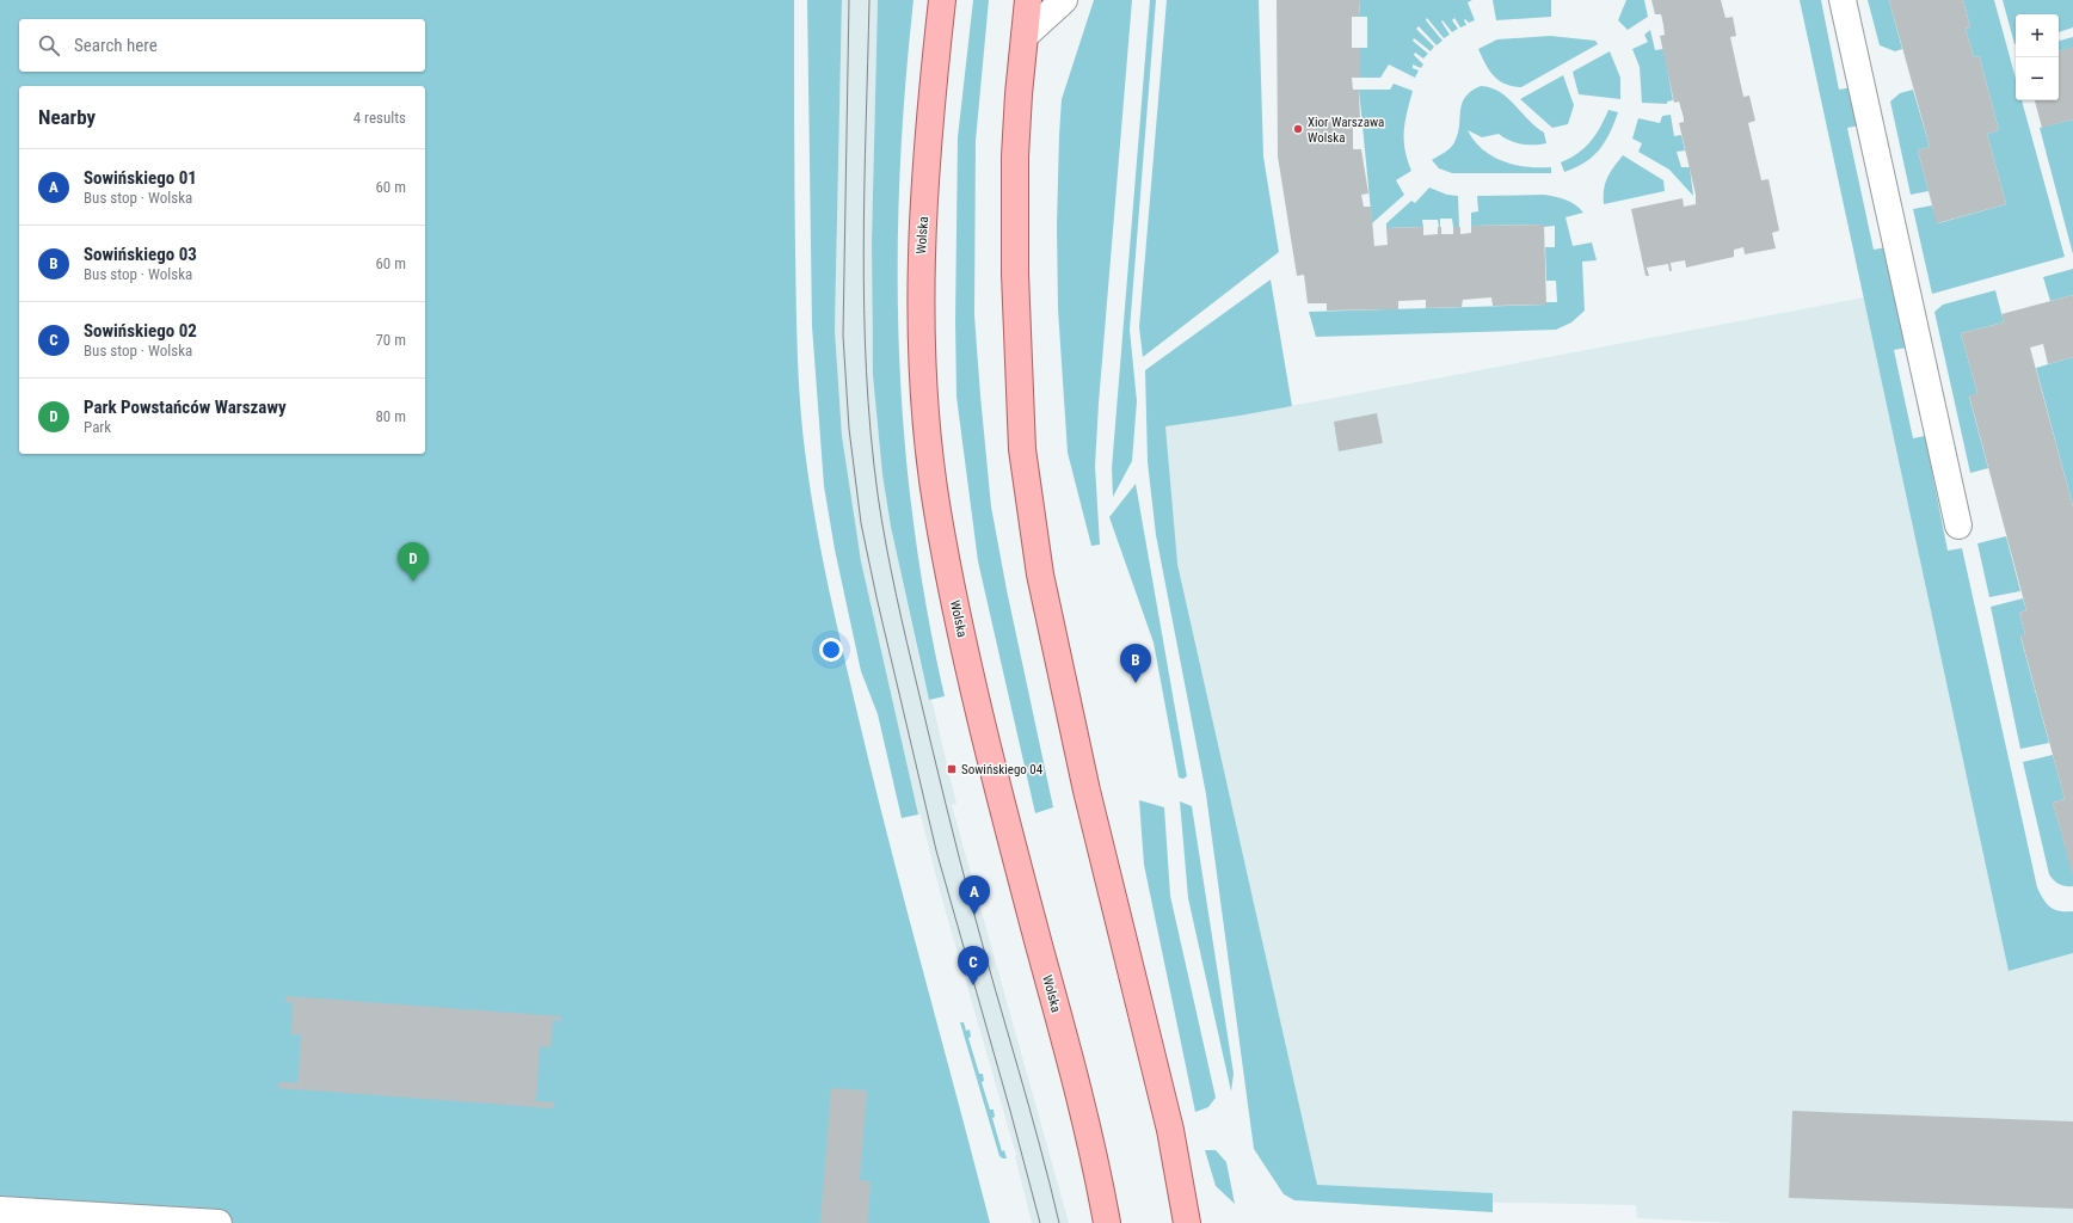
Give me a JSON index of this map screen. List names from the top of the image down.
{
  "streets": {
    "main road": ["Wolska"]
  },
  "places": {
    "other": ["Xior Warszawa Wolska"],
    "transit": ["Sowińskiego 04"]
  },
  "page": {
    "map_buttons": ["+", "−"],
    "search": "Search here",
    "heading": ["Nearby", "4 results"],
    "list": [
      {
        "mark": "A",
        "name": "Sowińskiego 01",
        "note": "Bus stop · Wolska",
        "value": "60 m"
      },
      {
        "mark": "B",
        "name": "Sowińskiego 03",
        "note": "Bus stop · Wolska",
        "value": "60 m"
      },
      {
        "mark": "C",
        "name": "Sowińskiego 02",
        "note": "Bus stop · Wolska",
        "value": "70 m"
      },
      {
        "mark": "D",
        "name": "Park Powstańców Warszawy",
        "note": "Park",
        "value": "80 m"
      }
    ],
    "pins": [
      "D",
      "B",
      "A",
      "C"
    ]
  }
}
